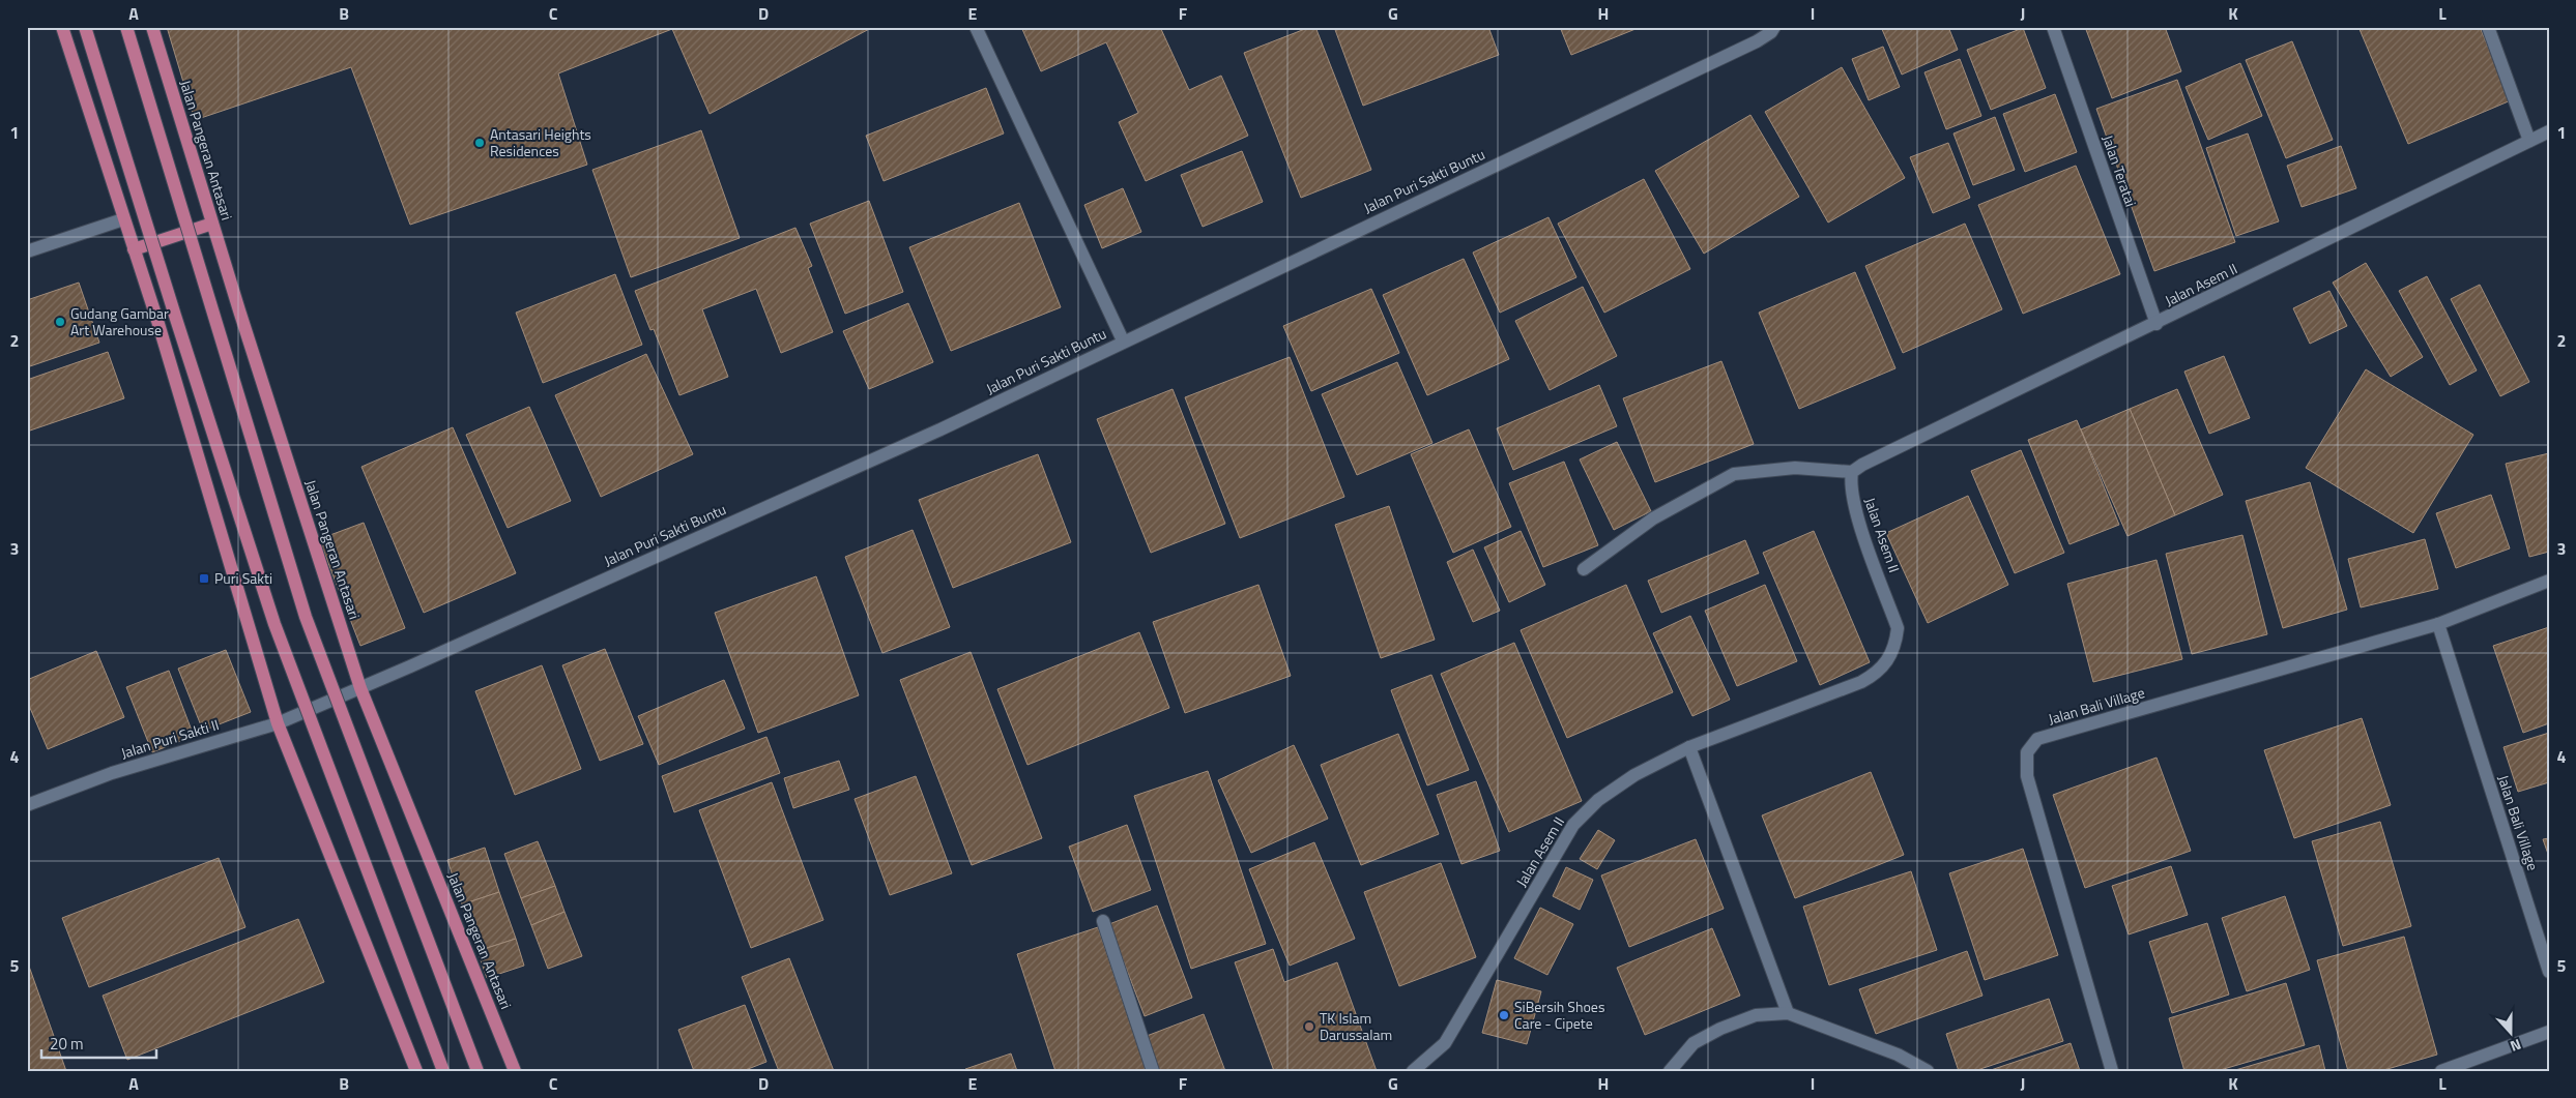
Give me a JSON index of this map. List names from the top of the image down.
{
  "streets": {
    "main road": ["Jalan Pangeran Antasari"],
    "street": [
      "Jalan Teratai",
      "Jalan Puri Sakti Buntu",
      "Jalan Asem II",
      "Jalan Bali Village",
      "Jalan Puri Sakti II"
    ]
  },
  "crossings": [
    ["Jalan Pangeran Antasari", "Jalan Puri Sakti Buntu"],
    ["Jalan Teratai", "Jalan Asem II"],
    ["Jalan Puri Sakti Buntu", "Jalan Puri Sakti II"]
  ],
  "places": {
    "other": [
      "Antasari Heights Residences",
      "Gudang Gambar Art Warehouse",
      "SiBersih Shoes Care - Cipete",
      "TK Islam Darussalam"
    ],
    "transit": ["Puri Sakti"]
  },
  "scale_bar": "20 m",
  "north": "bottom",
  "grid": {
    "columns": [
      "A",
      "B",
      "C",
      "D",
      "E",
      "F",
      "G",
      "H",
      "I",
      "J",
      "K",
      "L"
    ],
    "rows": [
      "1",
      "2",
      "3",
      "4",
      "5"
    ]
  }
}
